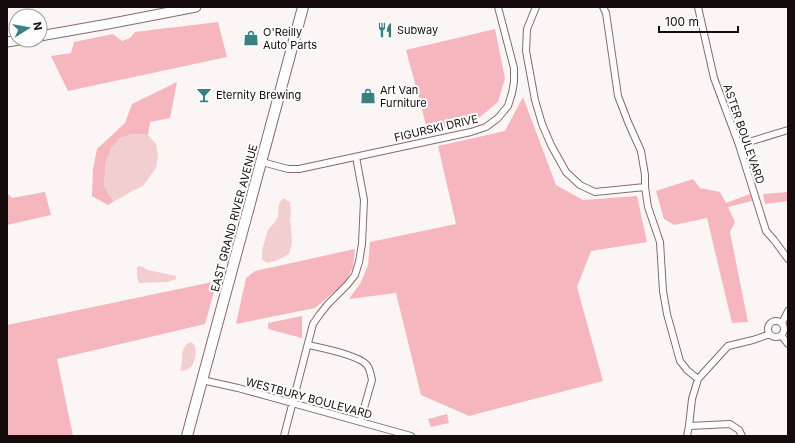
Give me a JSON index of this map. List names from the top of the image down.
{
  "streets": {
    "main road": ["EAST GRAND RIVER AVENUE"],
    "street": ["FIGURSKI DRIVE", "ASTER BOULEVARD", "WESTBURY BOULEVARD"]
  },
  "crossings": [
    ["FIGURSKI DRIVE", "EAST GRAND RIVER AVENUE"],
    ["EAST GRAND RIVER AVENUE", "WESTBURY BOULEVARD"]
  ],
  "places": {
    "restaurant": ["Subway"],
    "shop": ["O'Reilly Auto Parts", "Art Van Furniture"],
    "bar": ["Eternity Brewing"]
  },
  "scale_bar": "100 m",
  "north": "right"
}
